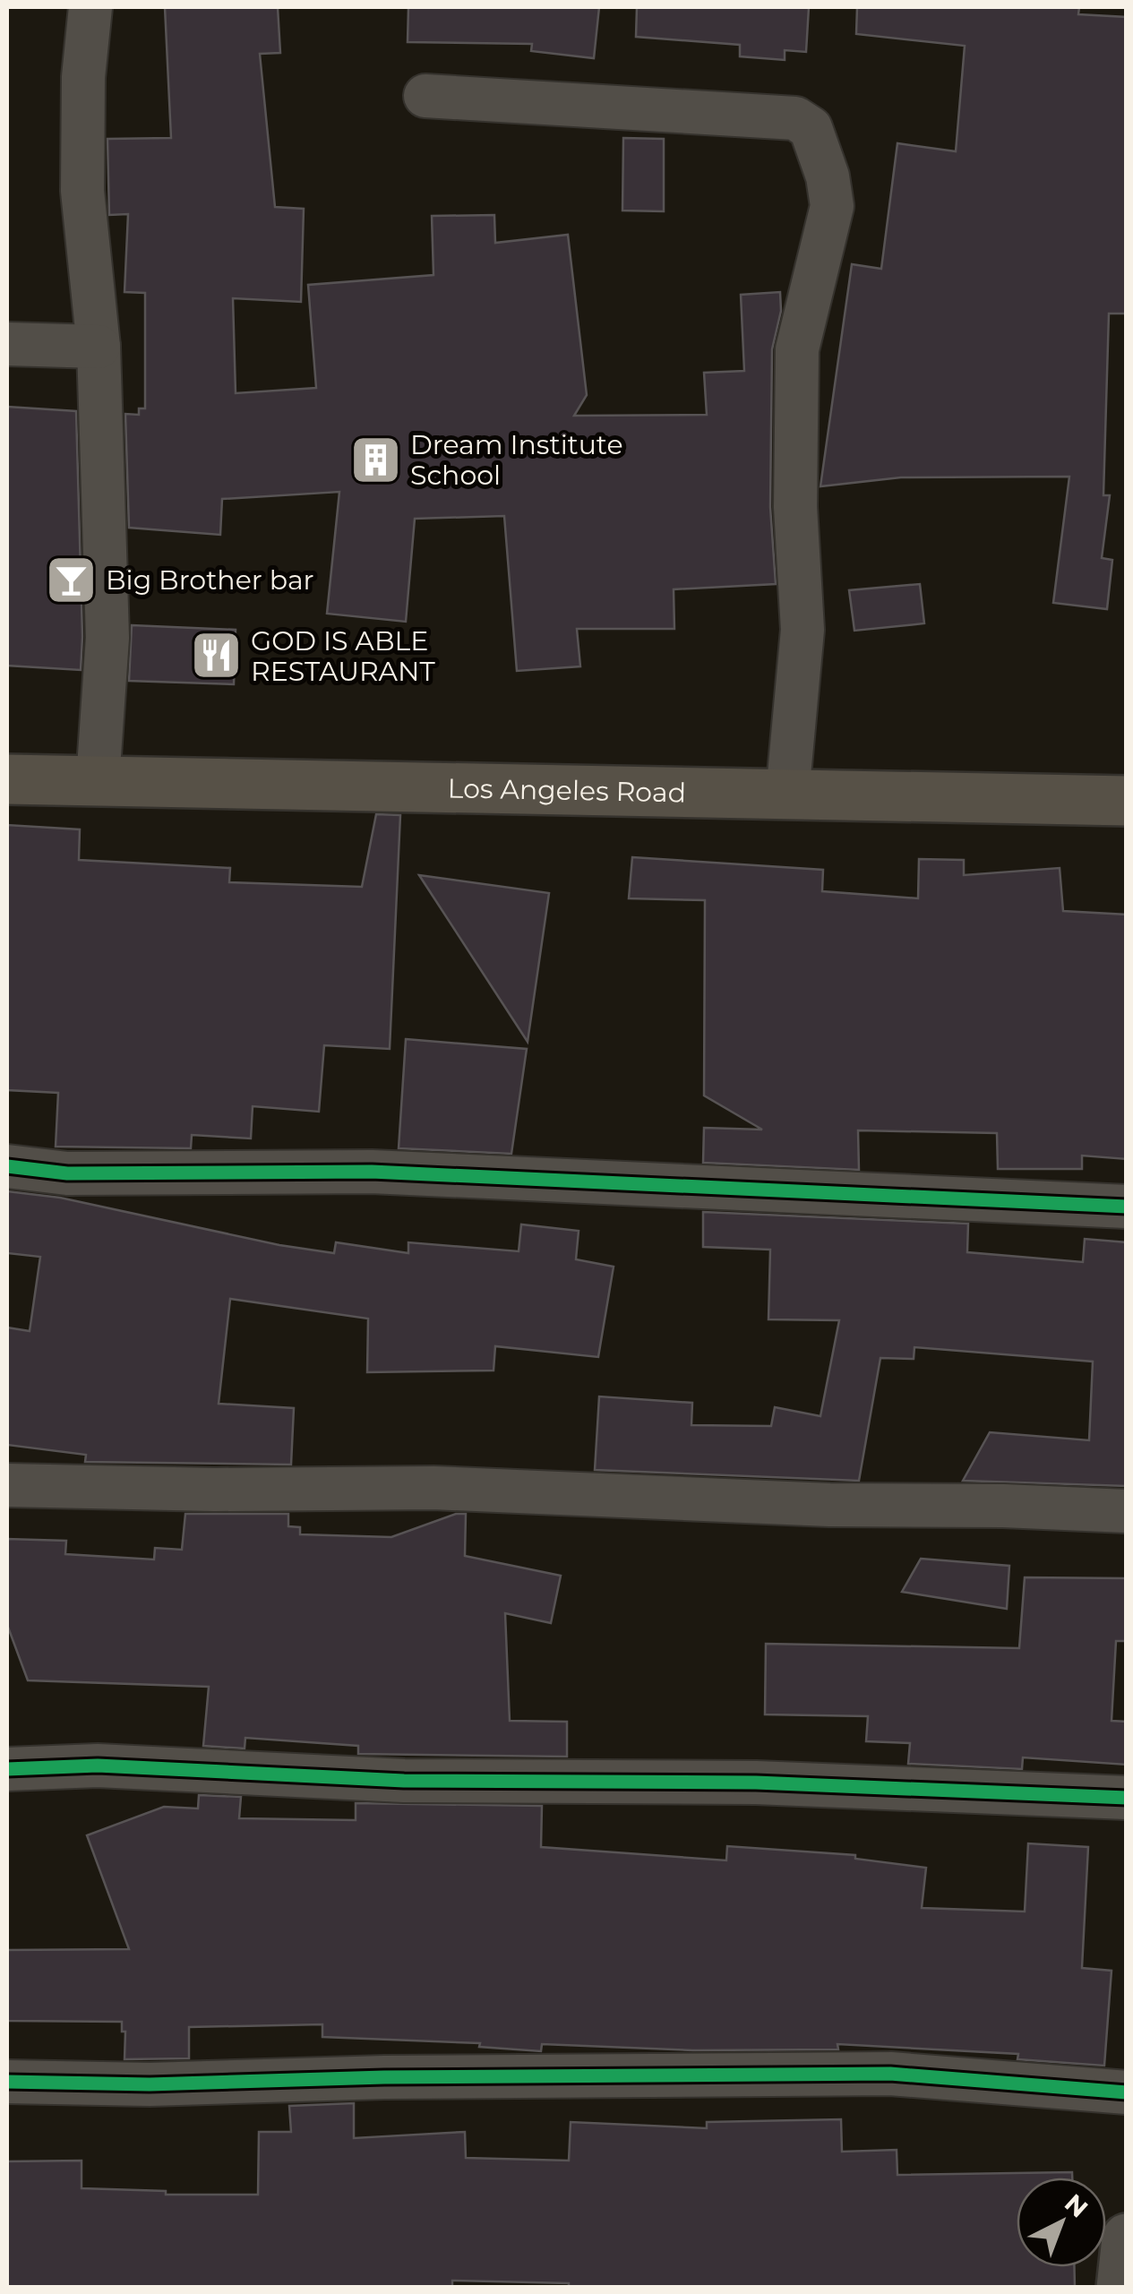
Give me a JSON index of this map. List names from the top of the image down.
{
  "streets": {
    "main road": ["Los Angeles Road"]
  },
  "places": {
    "building": ["Dream Institute School"],
    "bar": ["Big Brother bar"],
    "restaurant": ["GOD IS ABLE RESTAURANT"]
  },
  "north": "top right"
}
